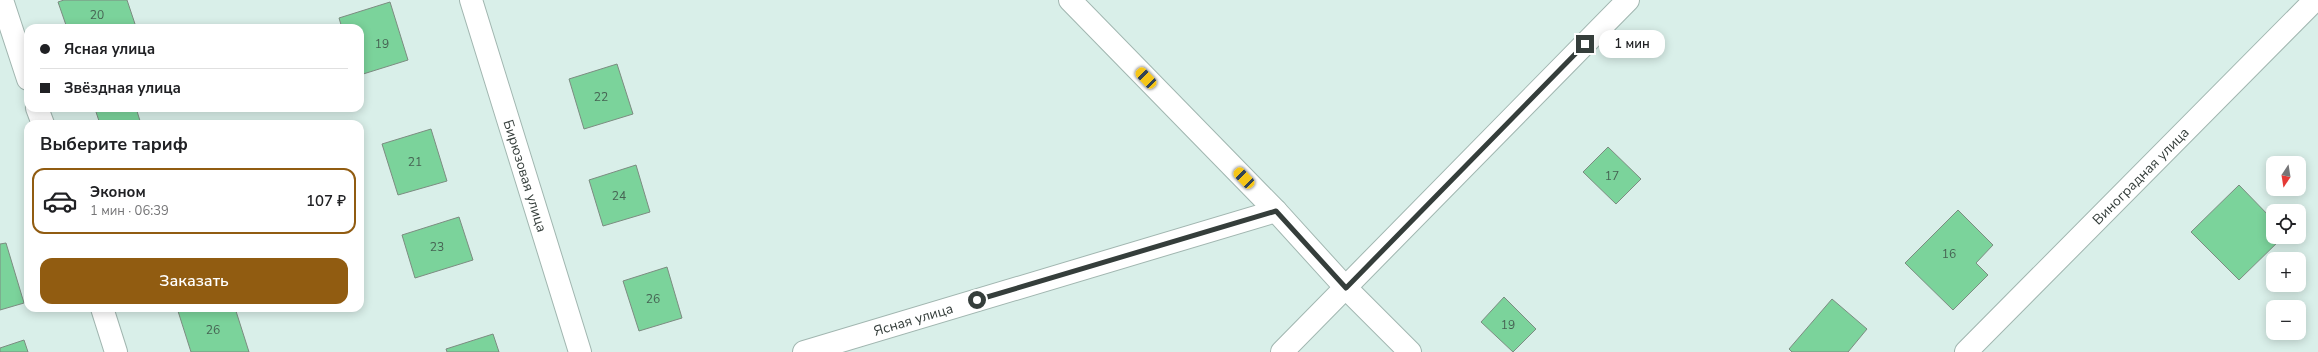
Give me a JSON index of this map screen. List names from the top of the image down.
{
  "streets": {
    "street": ["Бирюзовая улица", "Виноградная улица", "Ясная улица"]
  },
  "house_numbers": [
    "20",
    "19",
    "22",
    "21",
    "17",
    "24",
    "23",
    "16",
    "26",
    "19",
    "26"
  ],
  "north": "bottom",
  "page": {
    "banner": ["Ясная улица", "Звёздная улица"],
    "bubble": "1 мин",
    "heading": "Выберите тариф",
    "map_buttons": ["+", "−"],
    "list": [
      {
        "name": "Эконом",
        "note": "1 мин · 06:39",
        "value": "107 ₽"
      }
    ],
    "buttons": "Заказать"
  }
}
